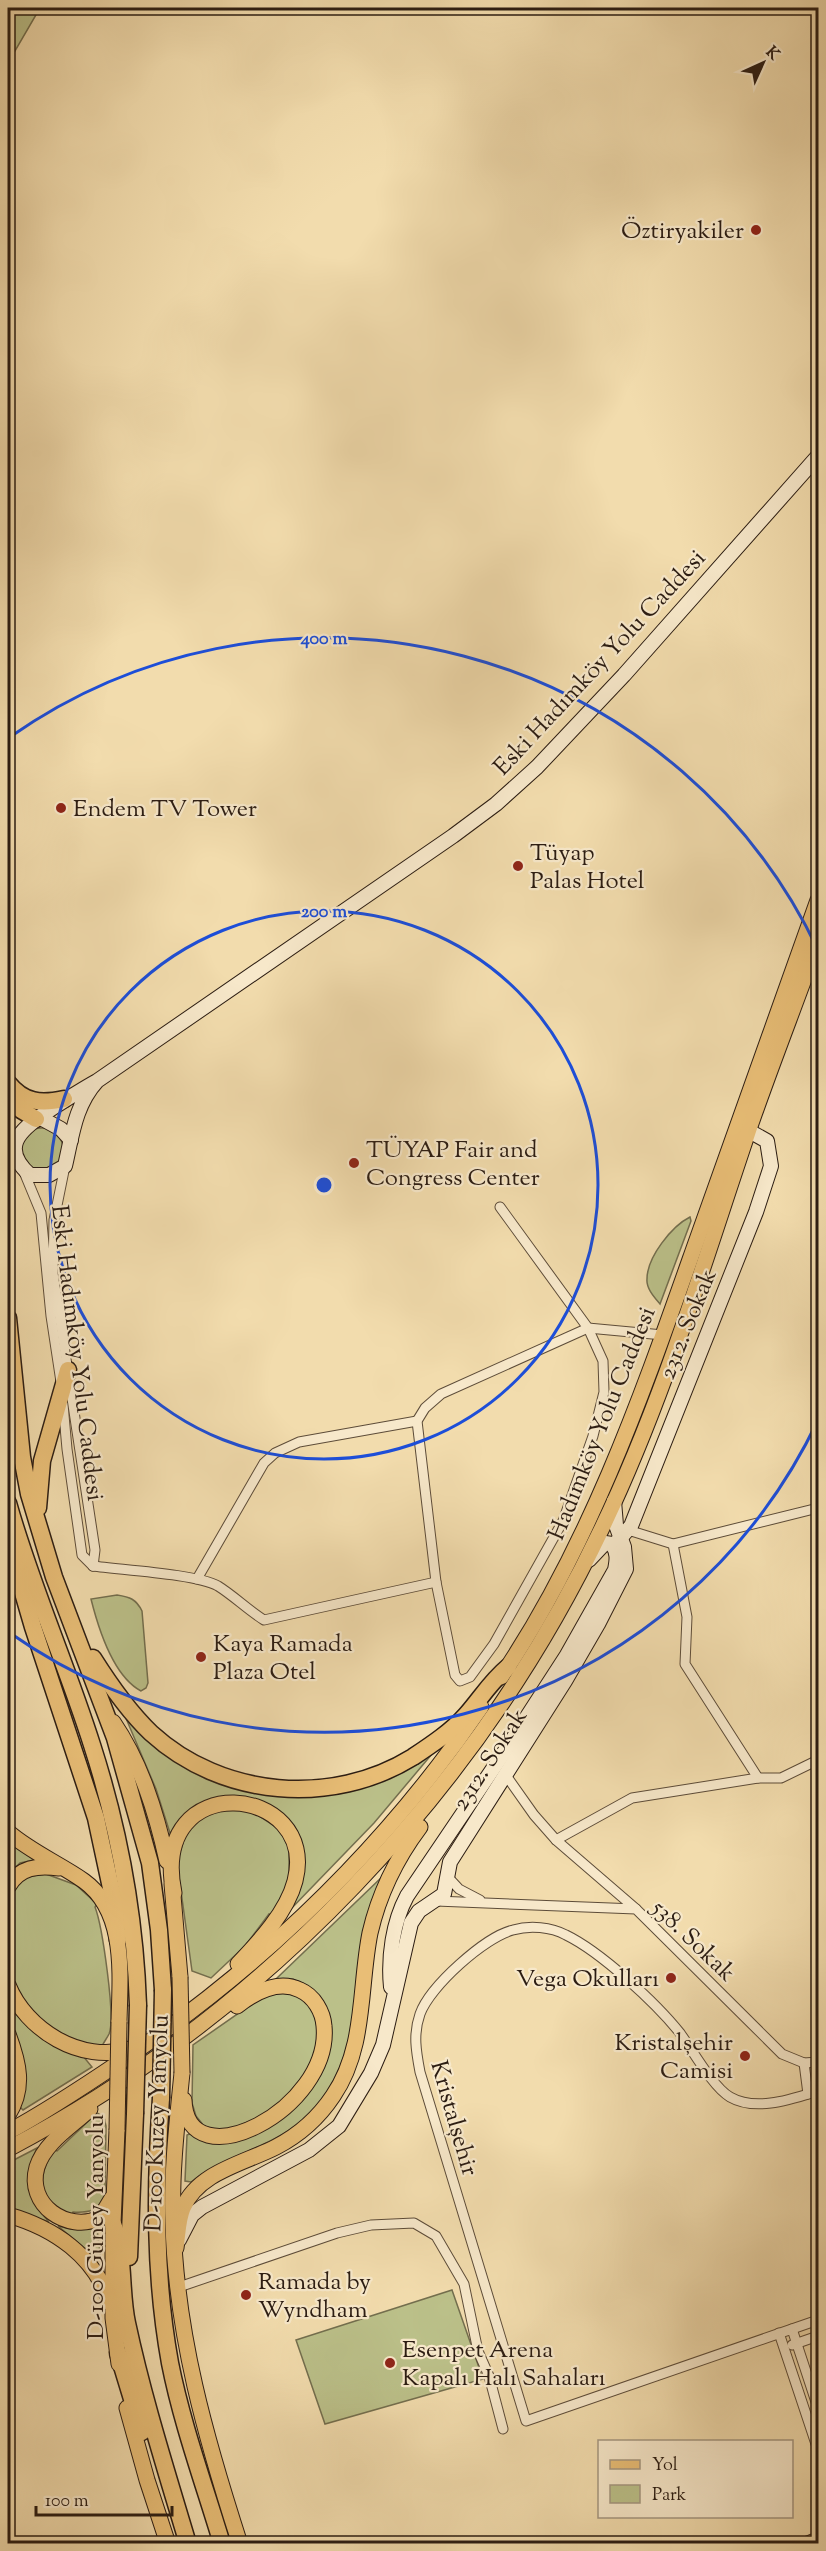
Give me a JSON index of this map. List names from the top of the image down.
{
  "streets": {
    "main road": ["Hadımköy Yolu Caddesi", "D-100 Kuzey Yanyolu", "D-100 Güney Yanyolu"],
    "street": [
      "Eski Hadımköy Yolu Caddesi",
      "2312. Sokak",
      "538. Sokak",
      "Kristalşehir"
    ]
  },
  "crossings": [
    ["2312. Sokak", "Hadımköy Yolu Caddesi"],
    ["2312. Sokak", "538. Sokak"],
    ["2312. Sokak", "D-100 Kuzey Yanyolu"]
  ],
  "places": [
    "Öztiryakiler",
    "Endem TV Tower",
    "Tüyap Palas Hotel",
    "TÜYAP Fair and Congress Center",
    "Kaya Ramada Plaza Otel",
    "Vega Okulları",
    "Kristalşehir Camisi",
    "Ramada by Wyndham",
    "Esenpet Arena Kapalı Halı Sahaları"
  ],
  "legend": ["Yol", "Park"],
  "scale_bar": "100 m",
  "north": "top right",
  "rings": ["400 m", "200 m"]
}
